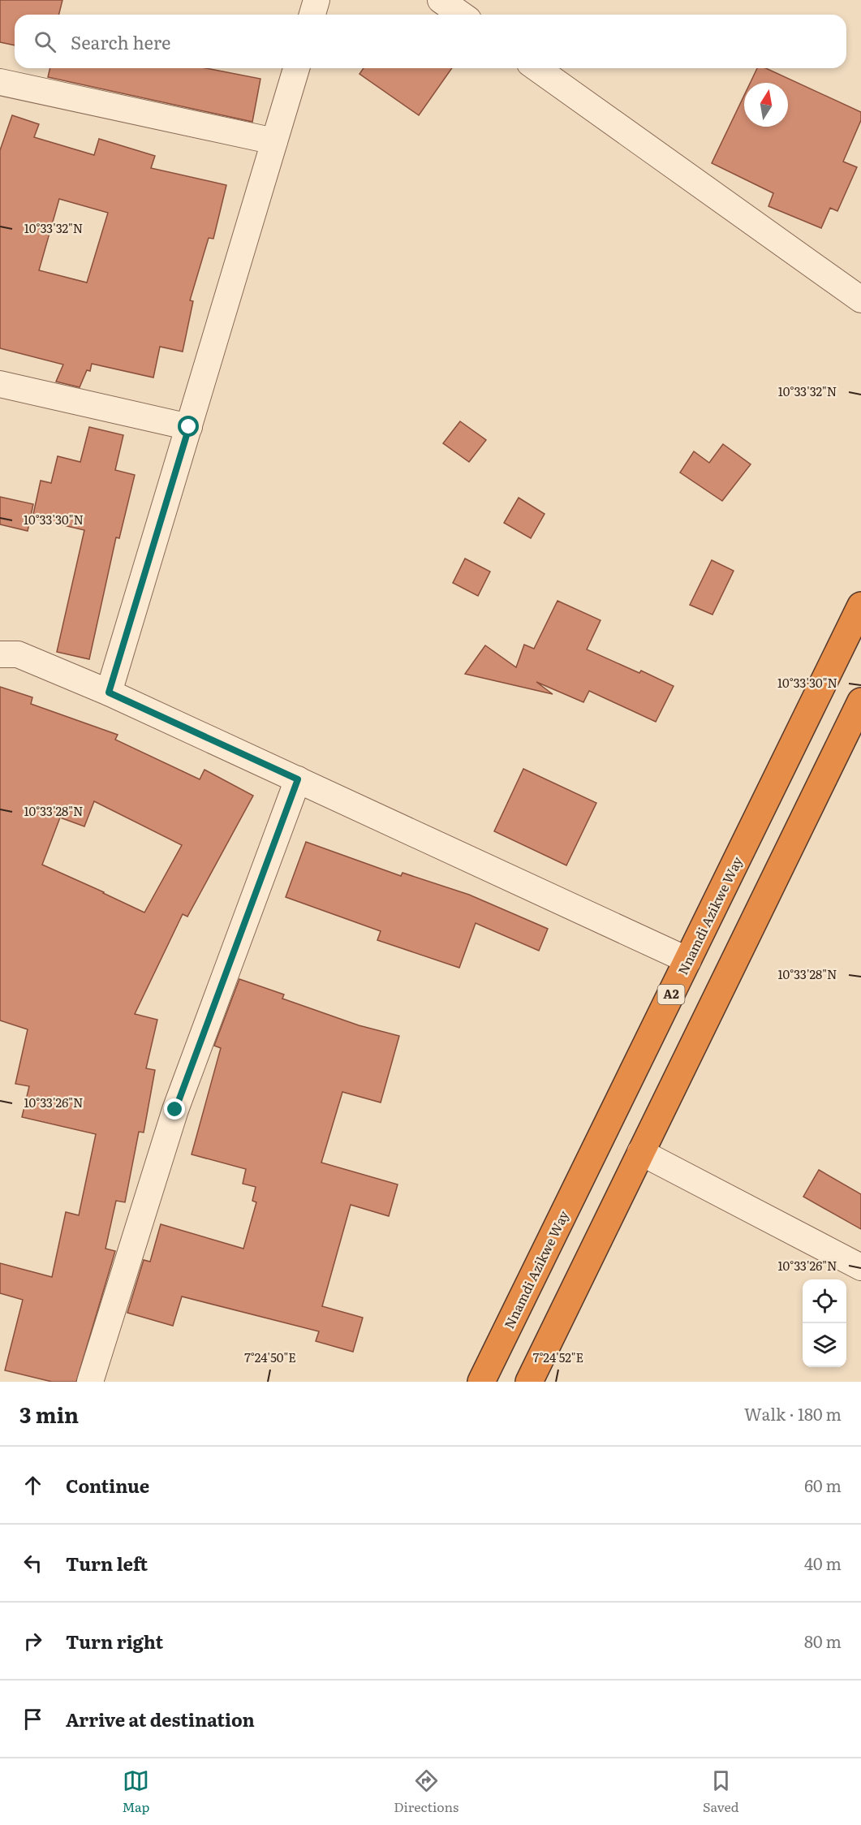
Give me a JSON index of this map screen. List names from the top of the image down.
{
  "streets": {
    "highway": ["Nnamdi Azikwe Way", "A2"]
  },
  "north": "top",
  "page": {
    "search": "Search here",
    "heading": ["3 min", "Walk · 180 m"],
    "list": [
      ["Continue", "60 m"],
      ["Turn left", "40 m"],
      ["Turn right", "80 m"],
      "Arrive at destination"
    ],
    "nav": ["Map", "Directions", "Saved"]
  },
  "coordinates": [
    "10°33'32\"N",
    "10°33'30\"N",
    "10°33'28\"N",
    "10°33'26\"N",
    "7°24'50\"E",
    "7°24'52\"E"
  ]
}
